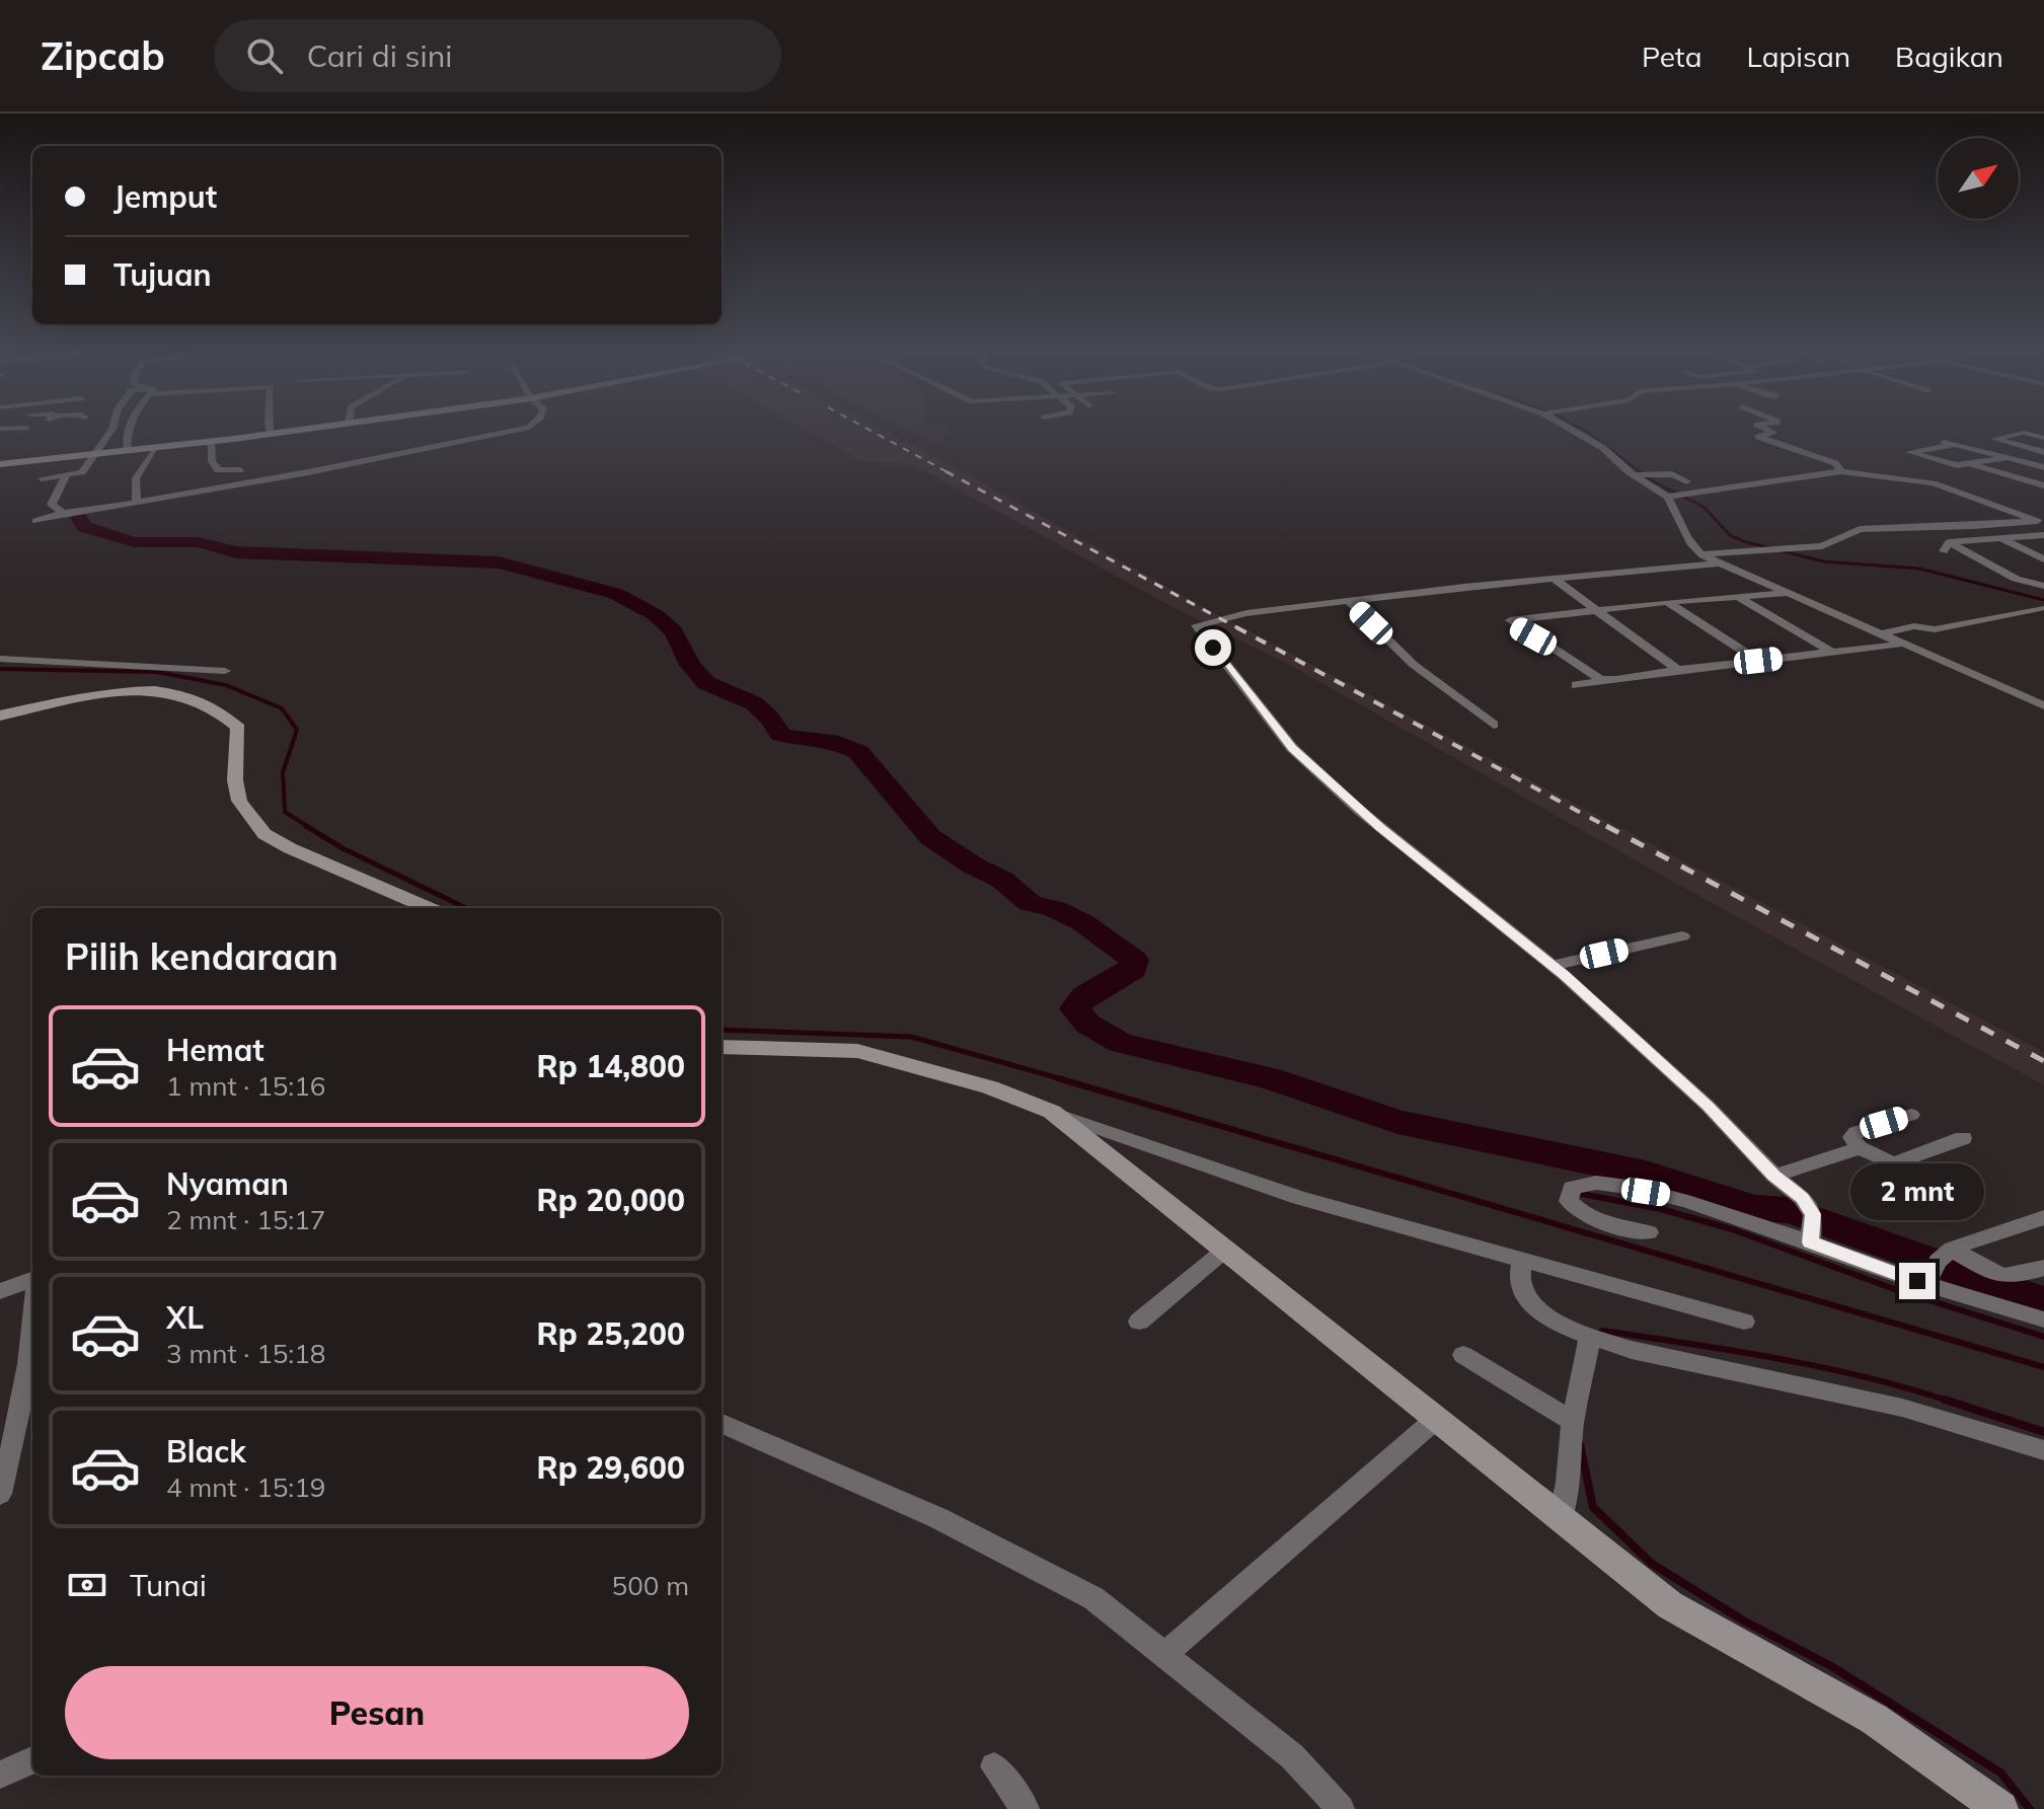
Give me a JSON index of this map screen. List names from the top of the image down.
{
  "north": "top right",
  "page": {
    "header": "Zipcab",
    "search": "Cari di sini",
    "nav": ["Peta", "Lapisan", "Bagikan"],
    "banner": ["Jemput", "Tujuan"],
    "heading": "Pilih kendaraan",
    "list": [
      {
        "name": "Hemat",
        "note": "1 mnt · 15:16",
        "value": "Rp 14,800"
      },
      {
        "name": "Nyaman",
        "note": "2 mnt · 15:17",
        "value": "Rp 20,000"
      },
      {
        "name": "XL",
        "note": "3 mnt · 15:18",
        "value": "Rp 25,200"
      },
      {
        "name": "Black",
        "note": "4 mnt · 15:19",
        "value": "Rp 29,600"
      }
    ],
    "bubble": "2 mnt",
    "pay": ["Tunai", "500 m"],
    "buttons": "Pesan"
  }
}
